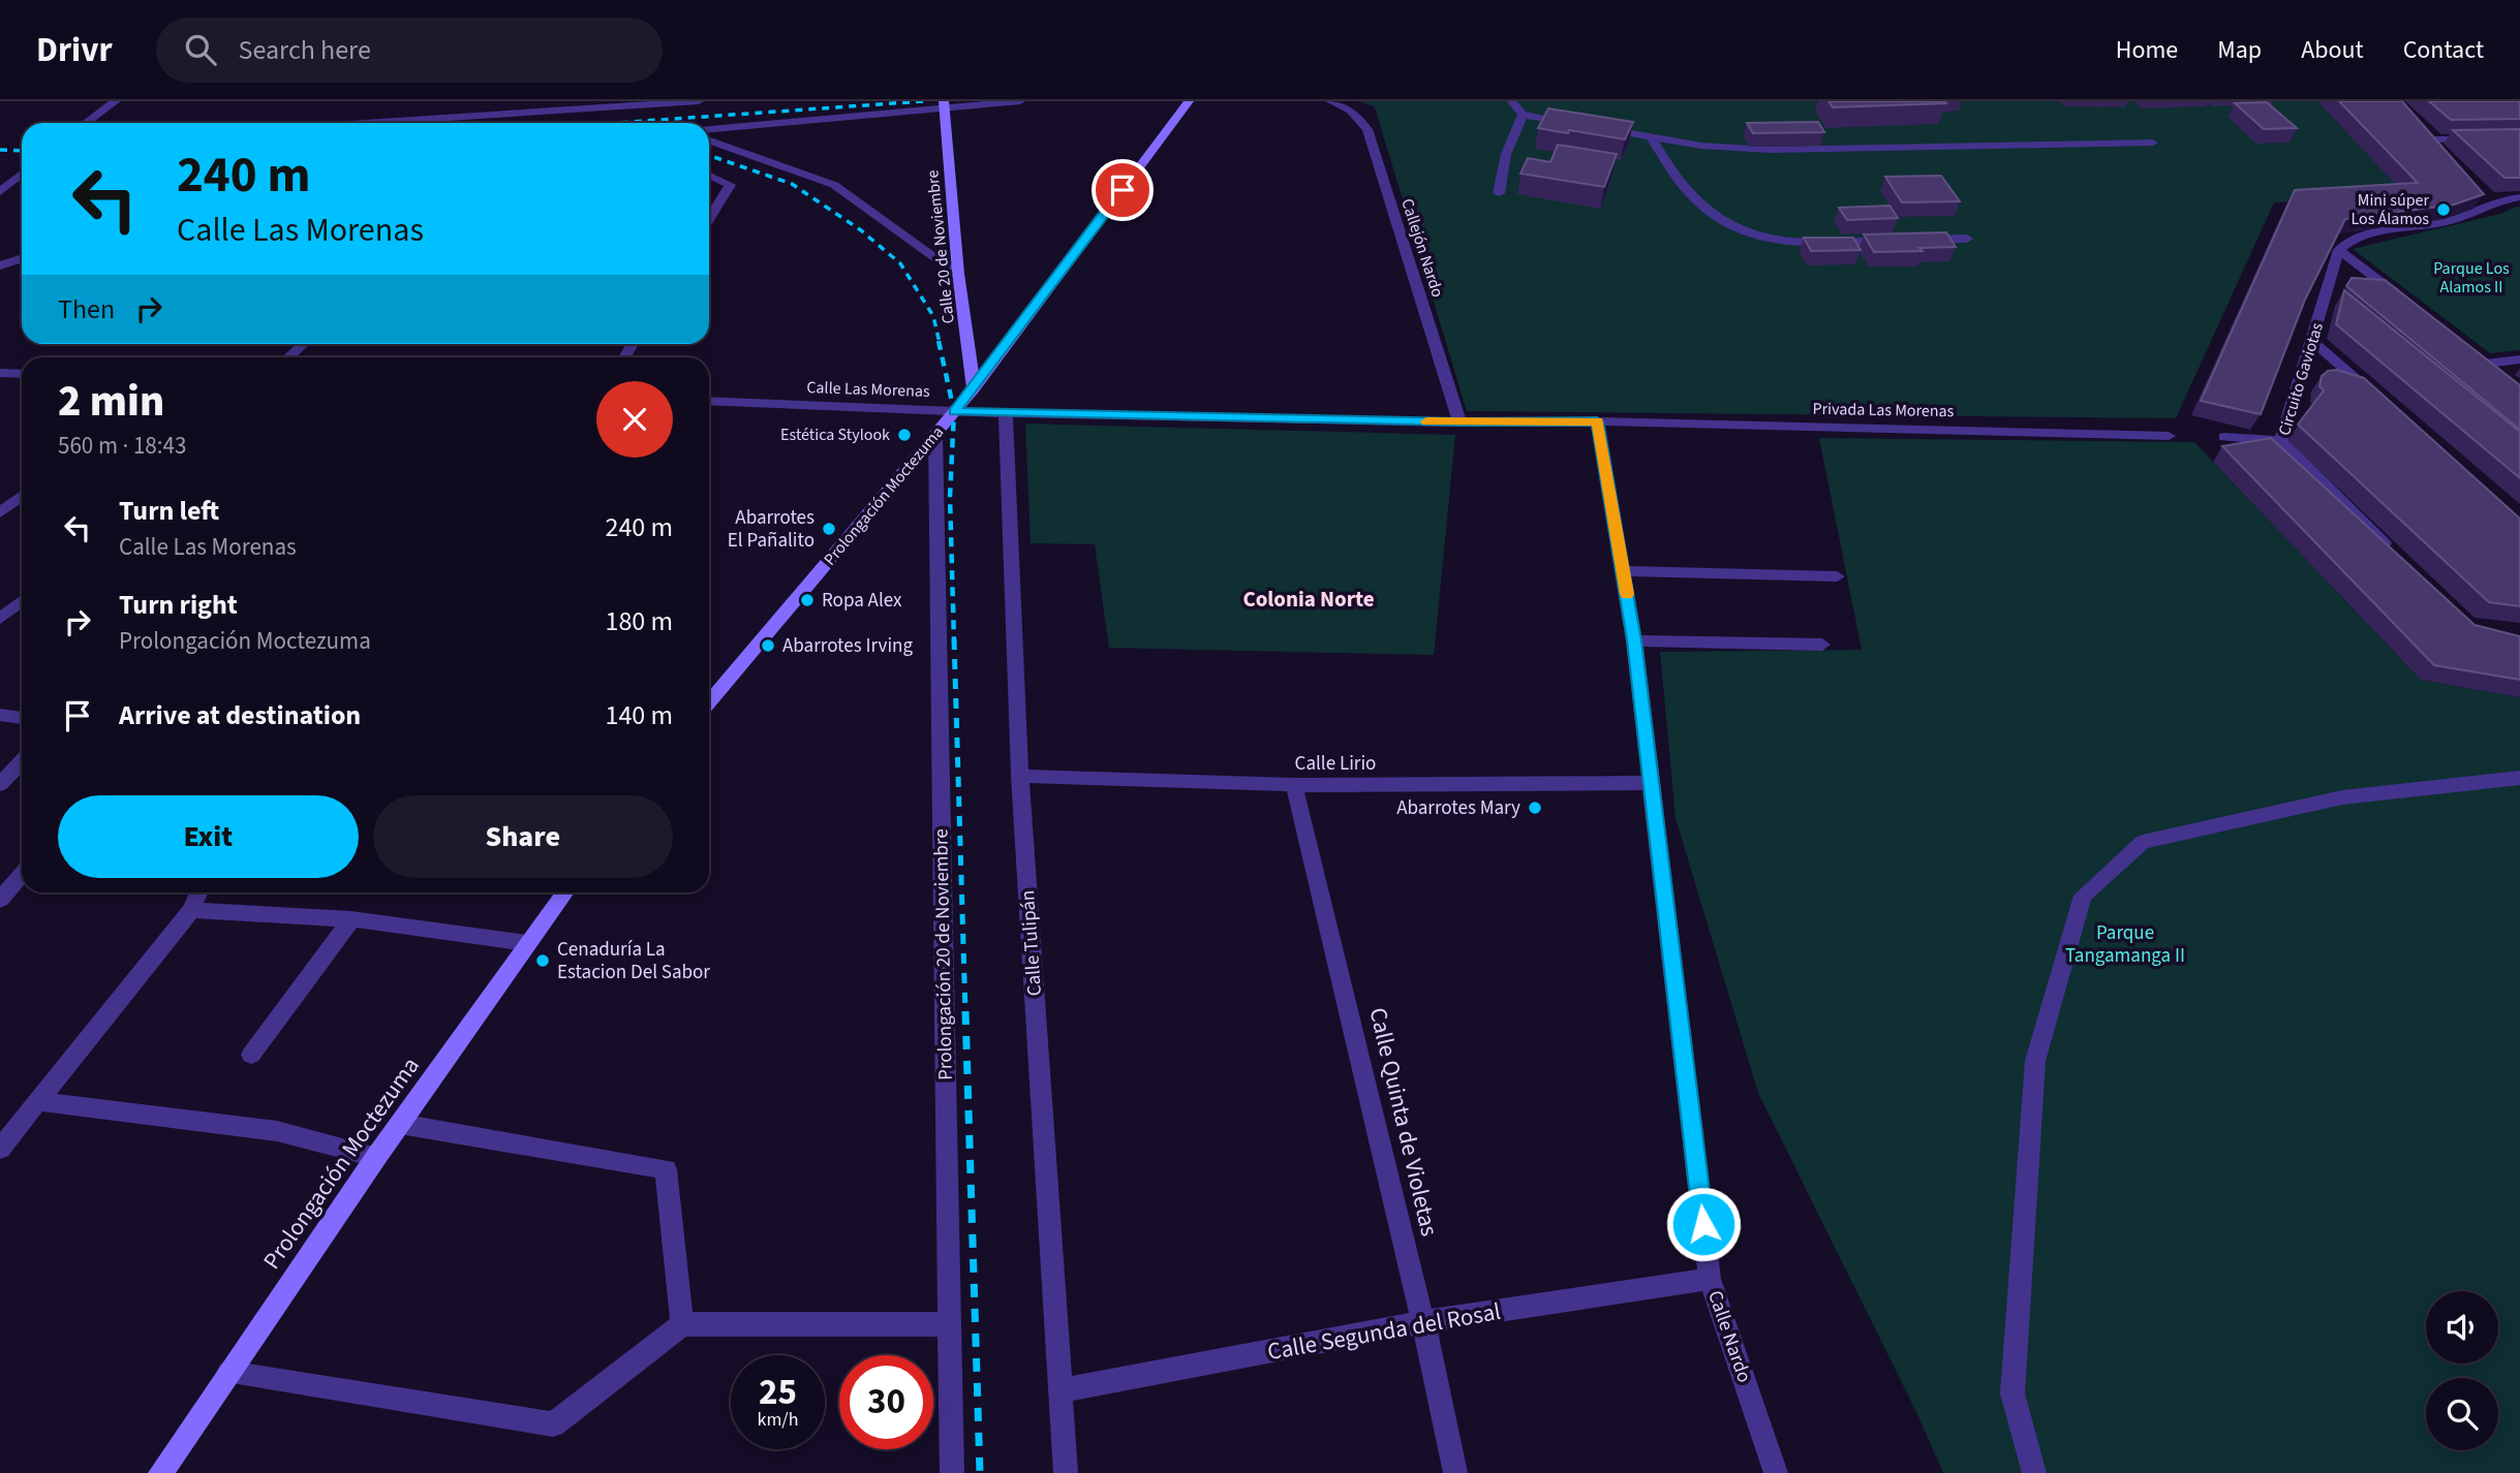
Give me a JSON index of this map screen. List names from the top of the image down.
{
  "streets": {
    "main road": ["Calle 20 de Noviembre", "Prolongación Moctezuma"],
    "street": [
      "Callejón Nardo",
      "Circuito Gaviotas",
      "Calle Las Morenas",
      "Privada Las Morenas",
      "Calle Lirio",
      "Calle Tulipán",
      "Prolongación 20 de Noviembre",
      "Calle Quinta de Violetas",
      "Calle Segunda del Rosal",
      "Calle Nardo"
    ]
  },
  "crossings": [
    ["Calle 20 de Noviembre", "Prolongación Moctezuma"],
    ["Callejón Nardo", "Calle Las Morenas"],
    ["Calle Las Morenas", "Privada Las Morenas"],
    ["Calle Las Morenas", "Prolongación Moctezuma"],
    ["Calle Las Morenas", "Calle Tulipán"],
    ["Calle Las Morenas", "Calle Nardo"],
    ["Privada Las Morenas", "Calle Nardo"],
    ["Prolongación Moctezuma", "Prolongación 20 de Noviembre"],
    ["Calle Lirio", "Calle Tulipán"],
    ["Calle Lirio", "Calle Quinta de Violetas"],
    ["Calle Lirio", "Calle Nardo"],
    ["Calle Tulipán", "Calle Segunda del Rosal"],
    ["Calle Quinta de Violetas", "Calle Segunda del Rosal"],
    ["Calle Segunda del Rosal", "Calle Nardo"]
  ],
  "districts": ["Colonia Norte"],
  "parks": ["Parque Los Alamos II", "Parque Tangamanga II"],
  "places": [
    "Mini súper Los Álamos",
    "Estética Stylook",
    "Abarrotes El Pañalito",
    "Ropa Alex",
    "Abarrotes Irving",
    "Abarrotes Mary",
    "Cenaduría La Estacion Del Sabor"
  ],
  "page": {
    "header": "Drivr",
    "search": "Search here",
    "nav": [
      "Home",
      "Map",
      "About",
      "Contact"
    ],
    "turn": ["240 m", "Calle Las Morenas"],
    "then": "Then",
    "heading": ["2 min", "560 m · 18:43"],
    "list": [
      {
        "name": "Turn left",
        "note": "Calle Las Morenas",
        "value": "240 m"
      },
      {
        "name": "Turn right",
        "note": "Prolongación Moctezuma",
        "value": "180 m"
      },
      {
        "name": "Arrive at destination",
        "value": "140 m"
      }
    ],
    "buttons": ["Exit", "Share"],
    "speed": "25 km/h",
    "limit": "30"
  }
}
